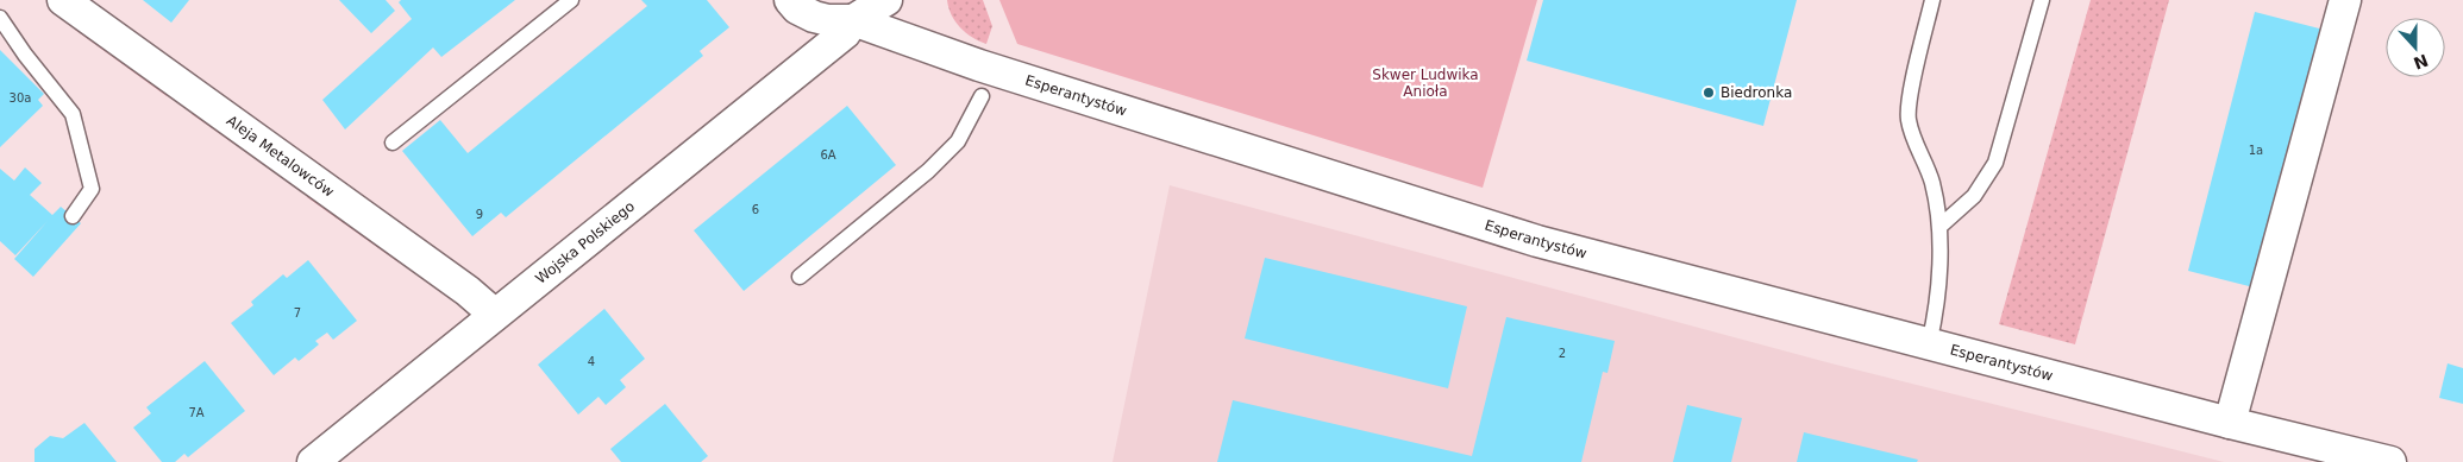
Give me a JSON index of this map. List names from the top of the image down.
{
  "streets": {
    "street": ["Esperantystów", "Aleja Metalowców", "Wojska Polskiego"]
  },
  "crossings": [
    ["Esperantystów", "Wojska Polskiego"],
    ["Aleja Metalowców", "Wojska Polskiego"]
  ],
  "parks": ["Skwer Ludwika Anioła"],
  "places": ["Biedronka"],
  "house_numbers": [
    "30a",
    "1a",
    "6A",
    "6",
    "9",
    "7",
    "2",
    "4",
    "7A"
  ],
  "north": "bottom"
}
